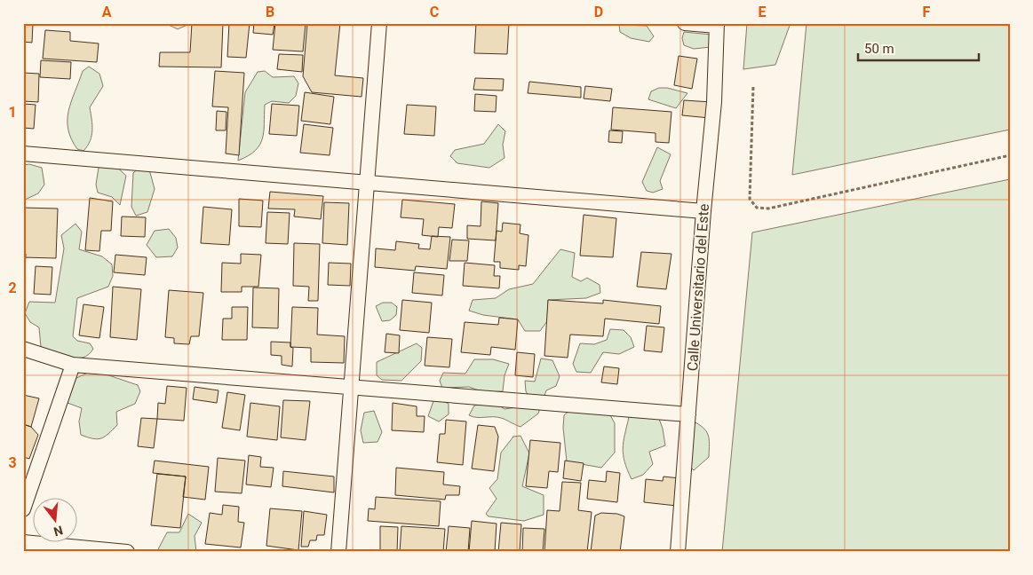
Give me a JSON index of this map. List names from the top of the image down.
{
  "streets": {
    "street": ["Calle Universitario del Este"]
  },
  "scale_bar": "50 m",
  "north": "bottom",
  "grid": {
    "columns": [
      "A",
      "B",
      "C",
      "D",
      "E",
      "F"
    ],
    "rows": ["1", "2", "3"]
  }
}
